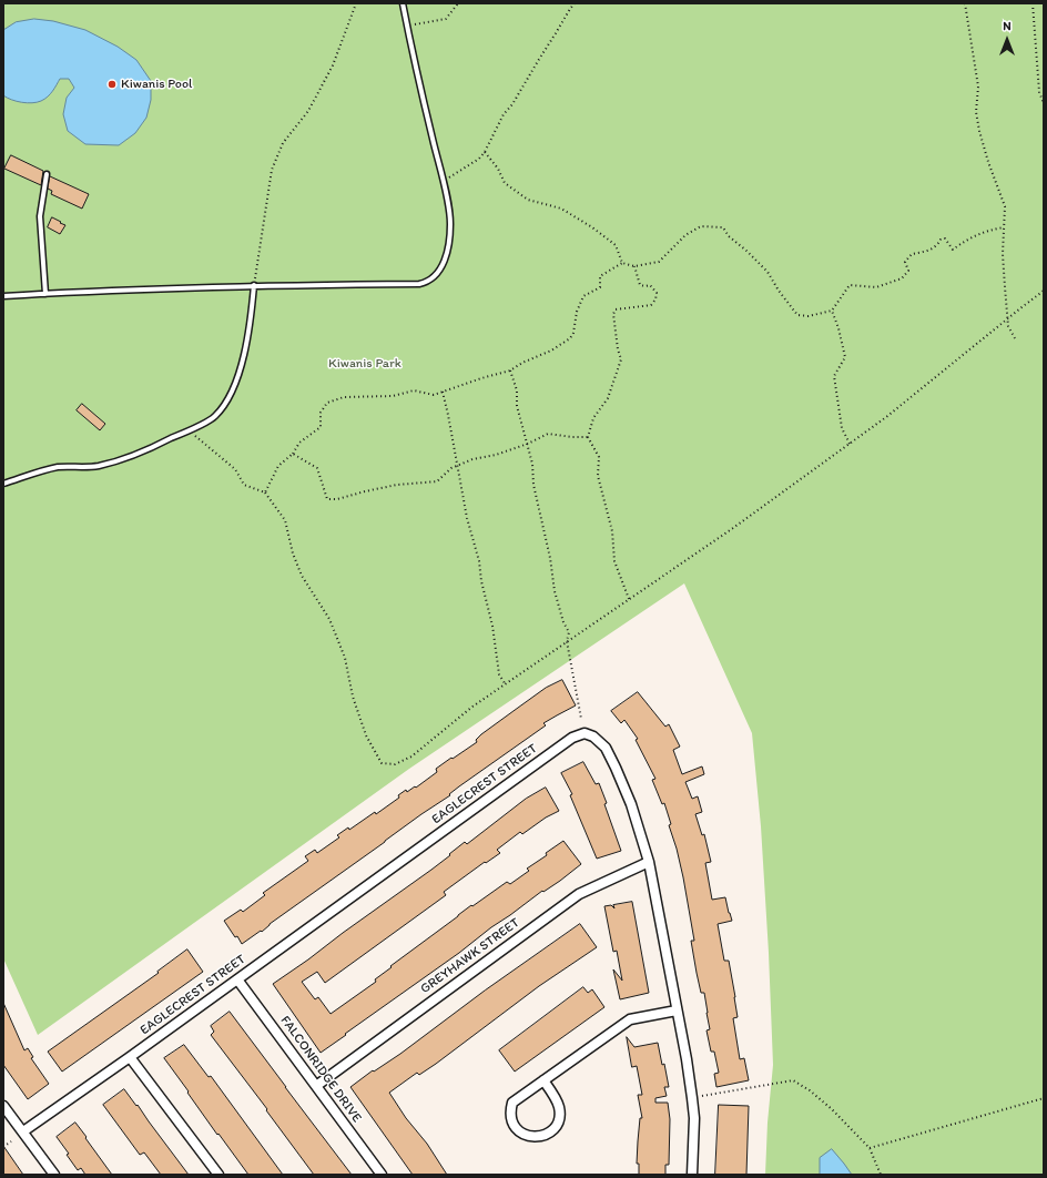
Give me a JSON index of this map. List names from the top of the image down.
{
  "streets": {
    "street": ["EAGLECREST STREET", "GREYHAWK STREET", "FALCONRIDGE DRIVE"]
  },
  "crossings": [
    ["EAGLECREST STREET", "GREYHAWK STREET"],
    ["EAGLECREST STREET", "FALCONRIDGE DRIVE"],
    ["GREYHAWK STREET", "FALCONRIDGE DRIVE"]
  ],
  "parks": ["Kiwanis Park"],
  "places": ["Kiwanis Pool"],
  "north": "top"
}
